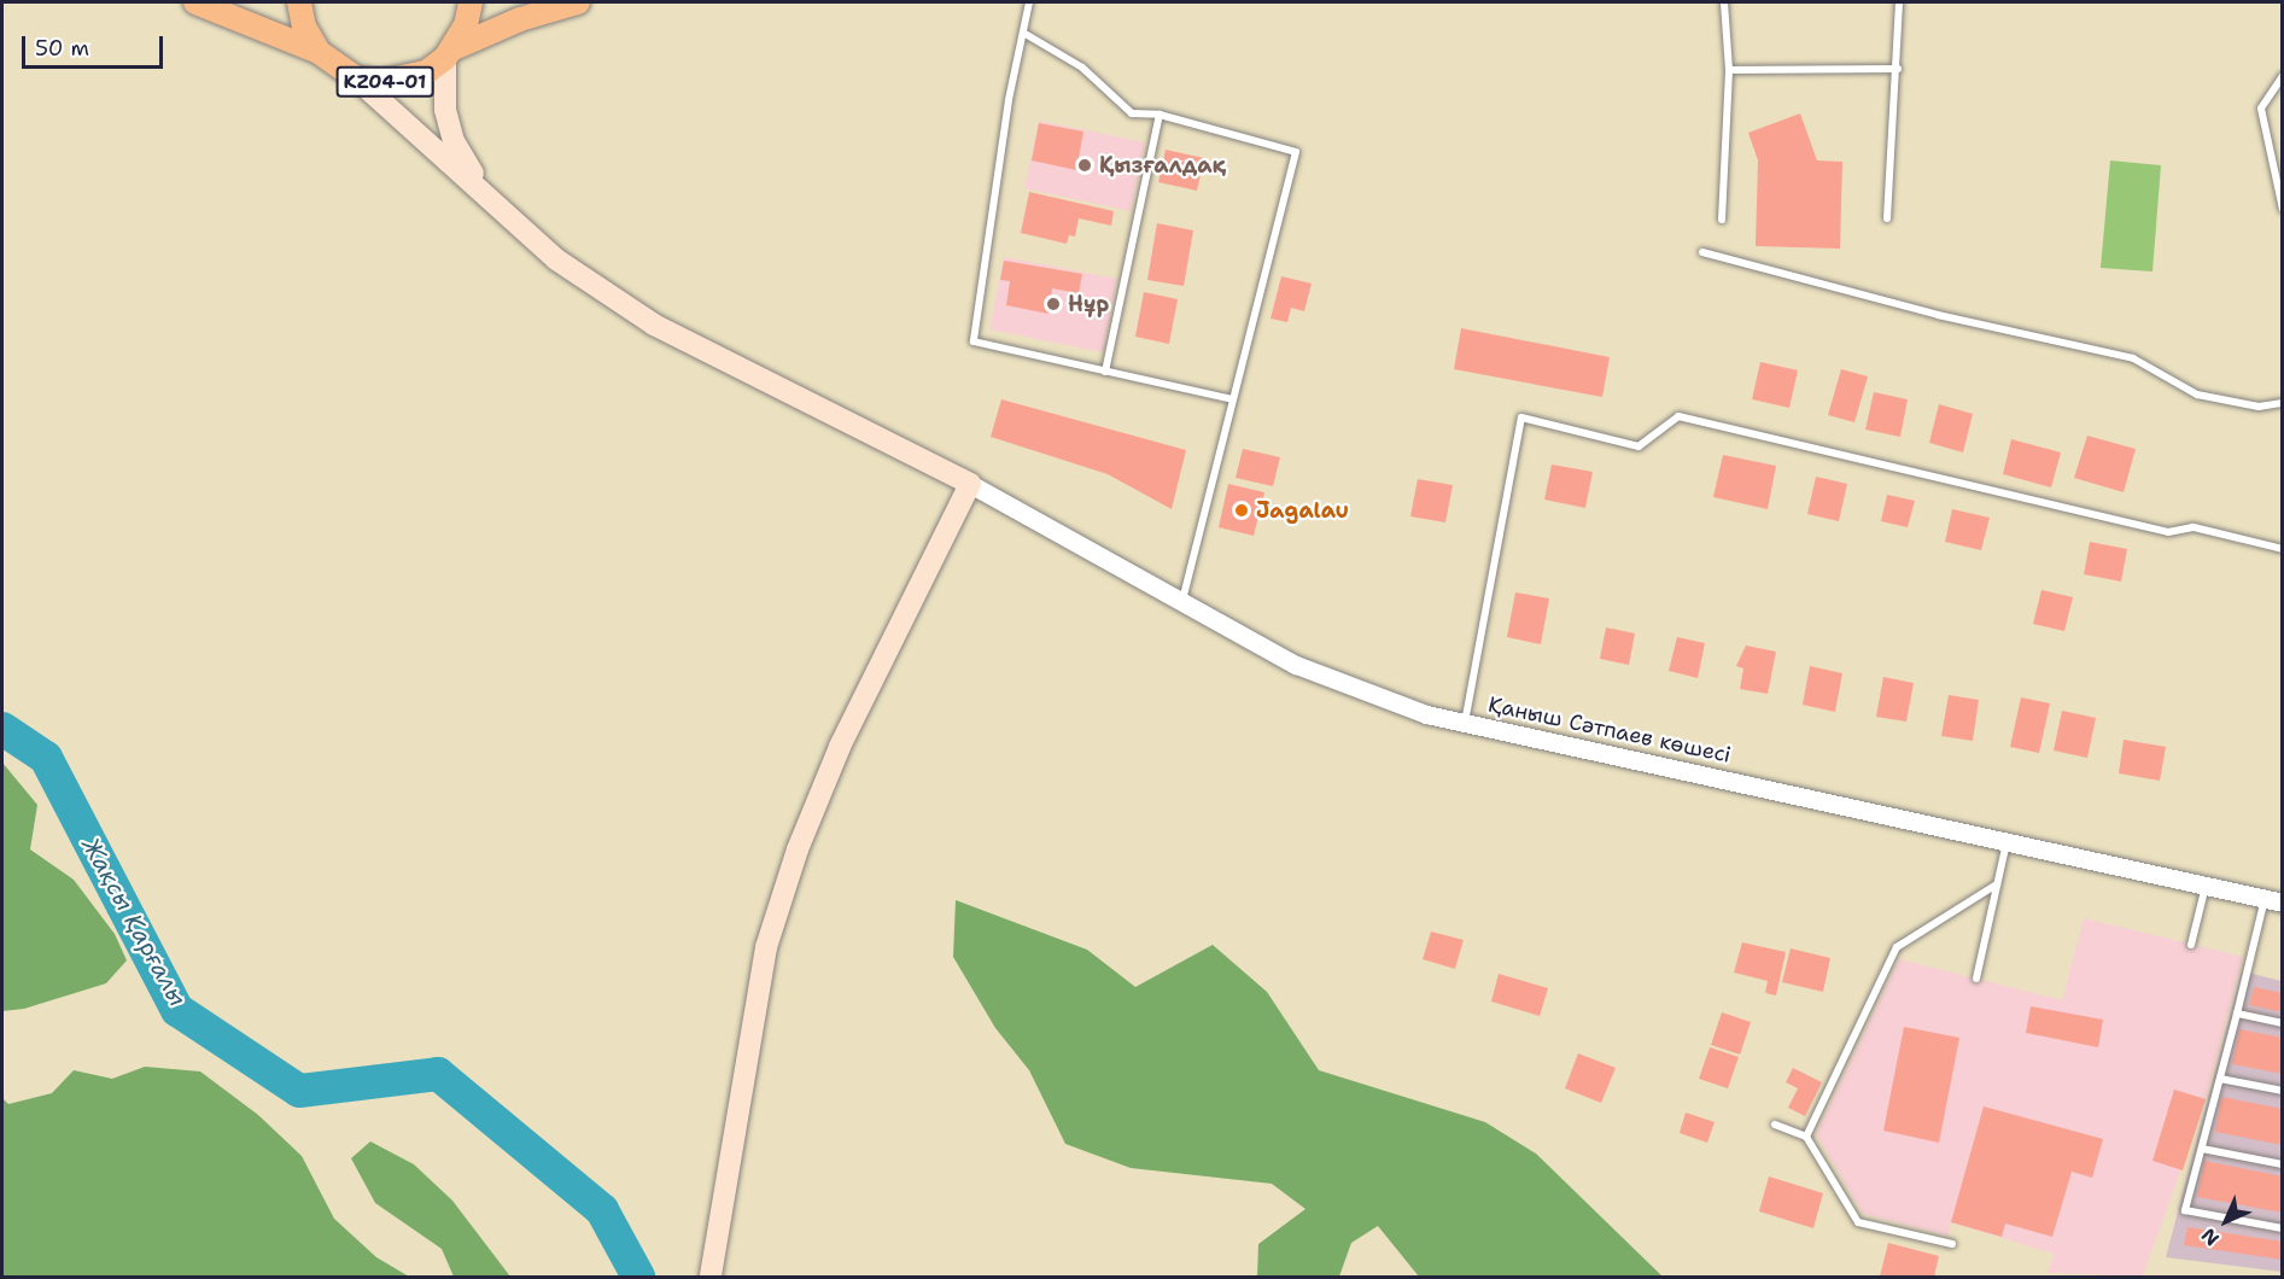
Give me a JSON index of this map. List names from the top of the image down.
{
  "streets": {
    "main road": ["KZ04-01"],
    "street": ["Қаныш Сәтпаев көшесі"]
  },
  "water": ["Жақсы Қарғалы"],
  "places": ["Қызғалдақ", "Нұр", "Jagalau"],
  "scale_bar": "50 m",
  "north": "bottom left"
}
